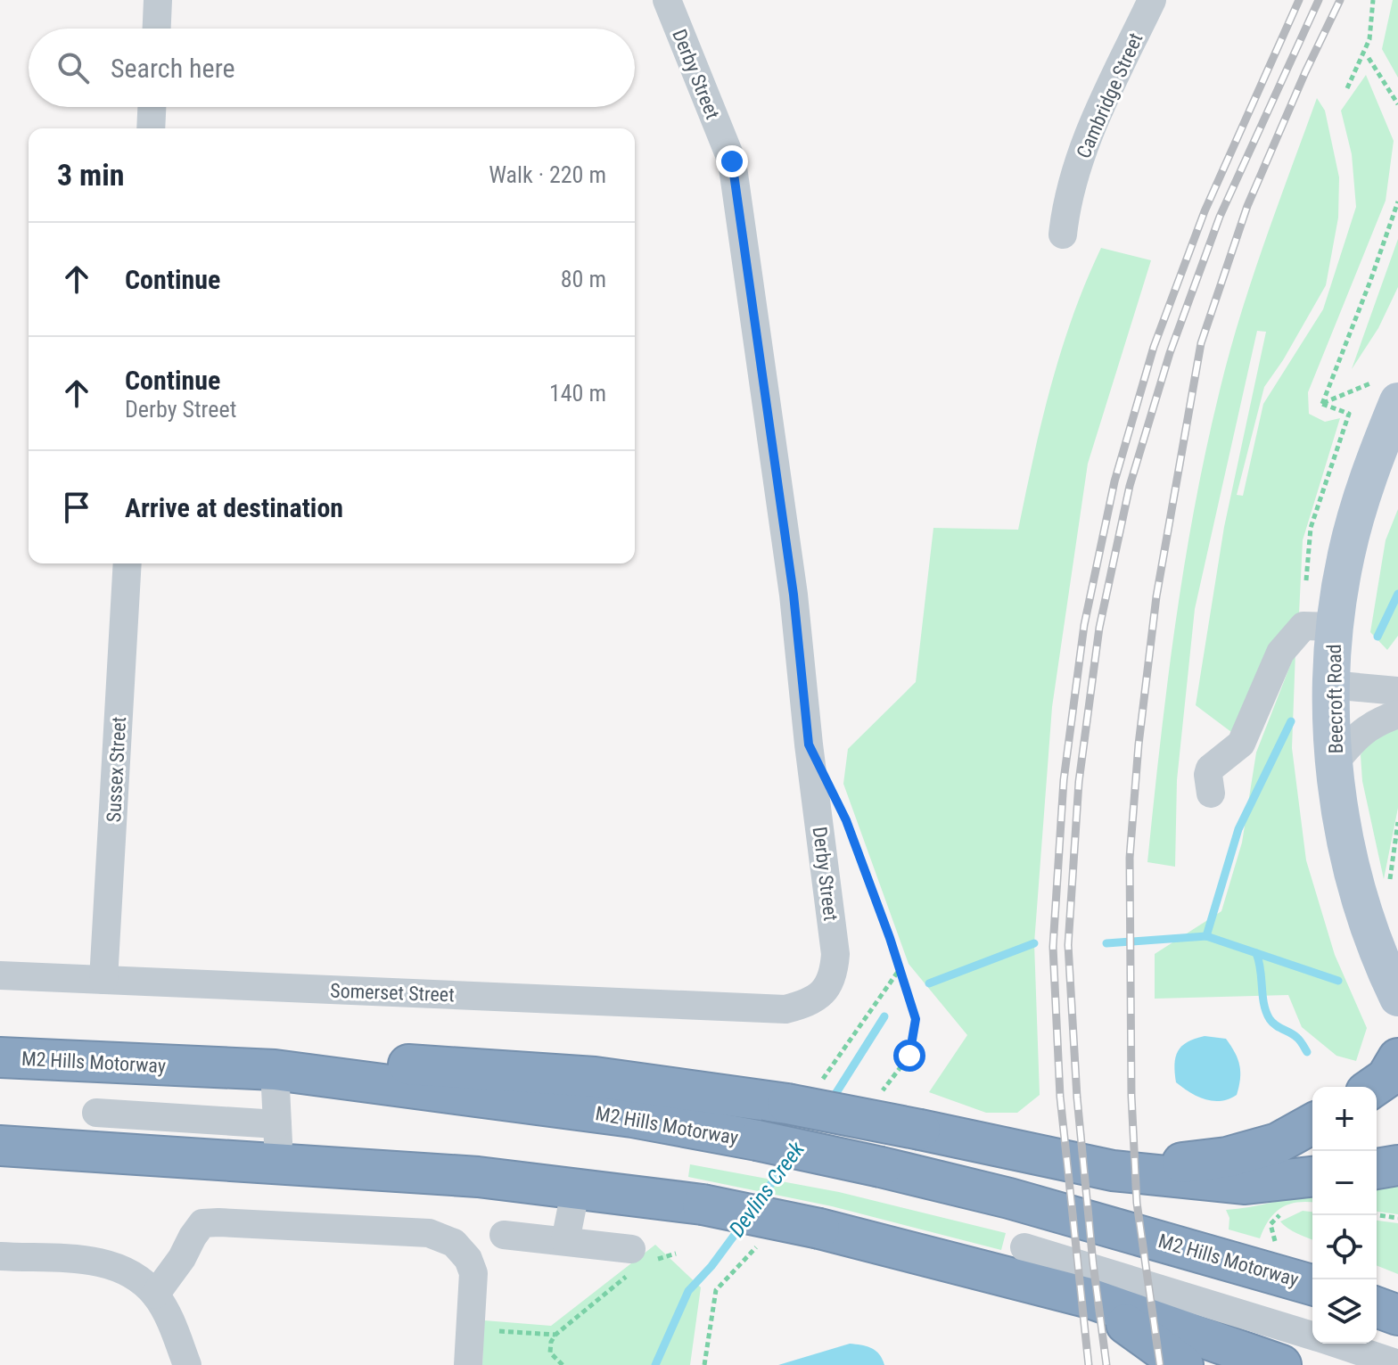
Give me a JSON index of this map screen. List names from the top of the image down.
{
  "streets": {
    "highway": ["M2 Hills Motorway"],
    "main road": ["Beecroft Road"],
    "street": [
      "Derby Street",
      "Cambridge Street",
      "Sussex Street",
      "Somerset Street"
    ]
  },
  "crossings": [
    ["Derby Street", "Somerset Street"],
    ["Sussex Street", "Somerset Street"]
  ],
  "water": ["Devlins Creek"],
  "page": {
    "search": "Search here",
    "heading": ["3 min", "Walk · 220 m"],
    "list": [
      ["Continue", "80 m"],
      ["Continue", "Derby Street", "140 m"],
      "Arrive at destination"
    ],
    "map_buttons": ["+", "−"]
  }
}
